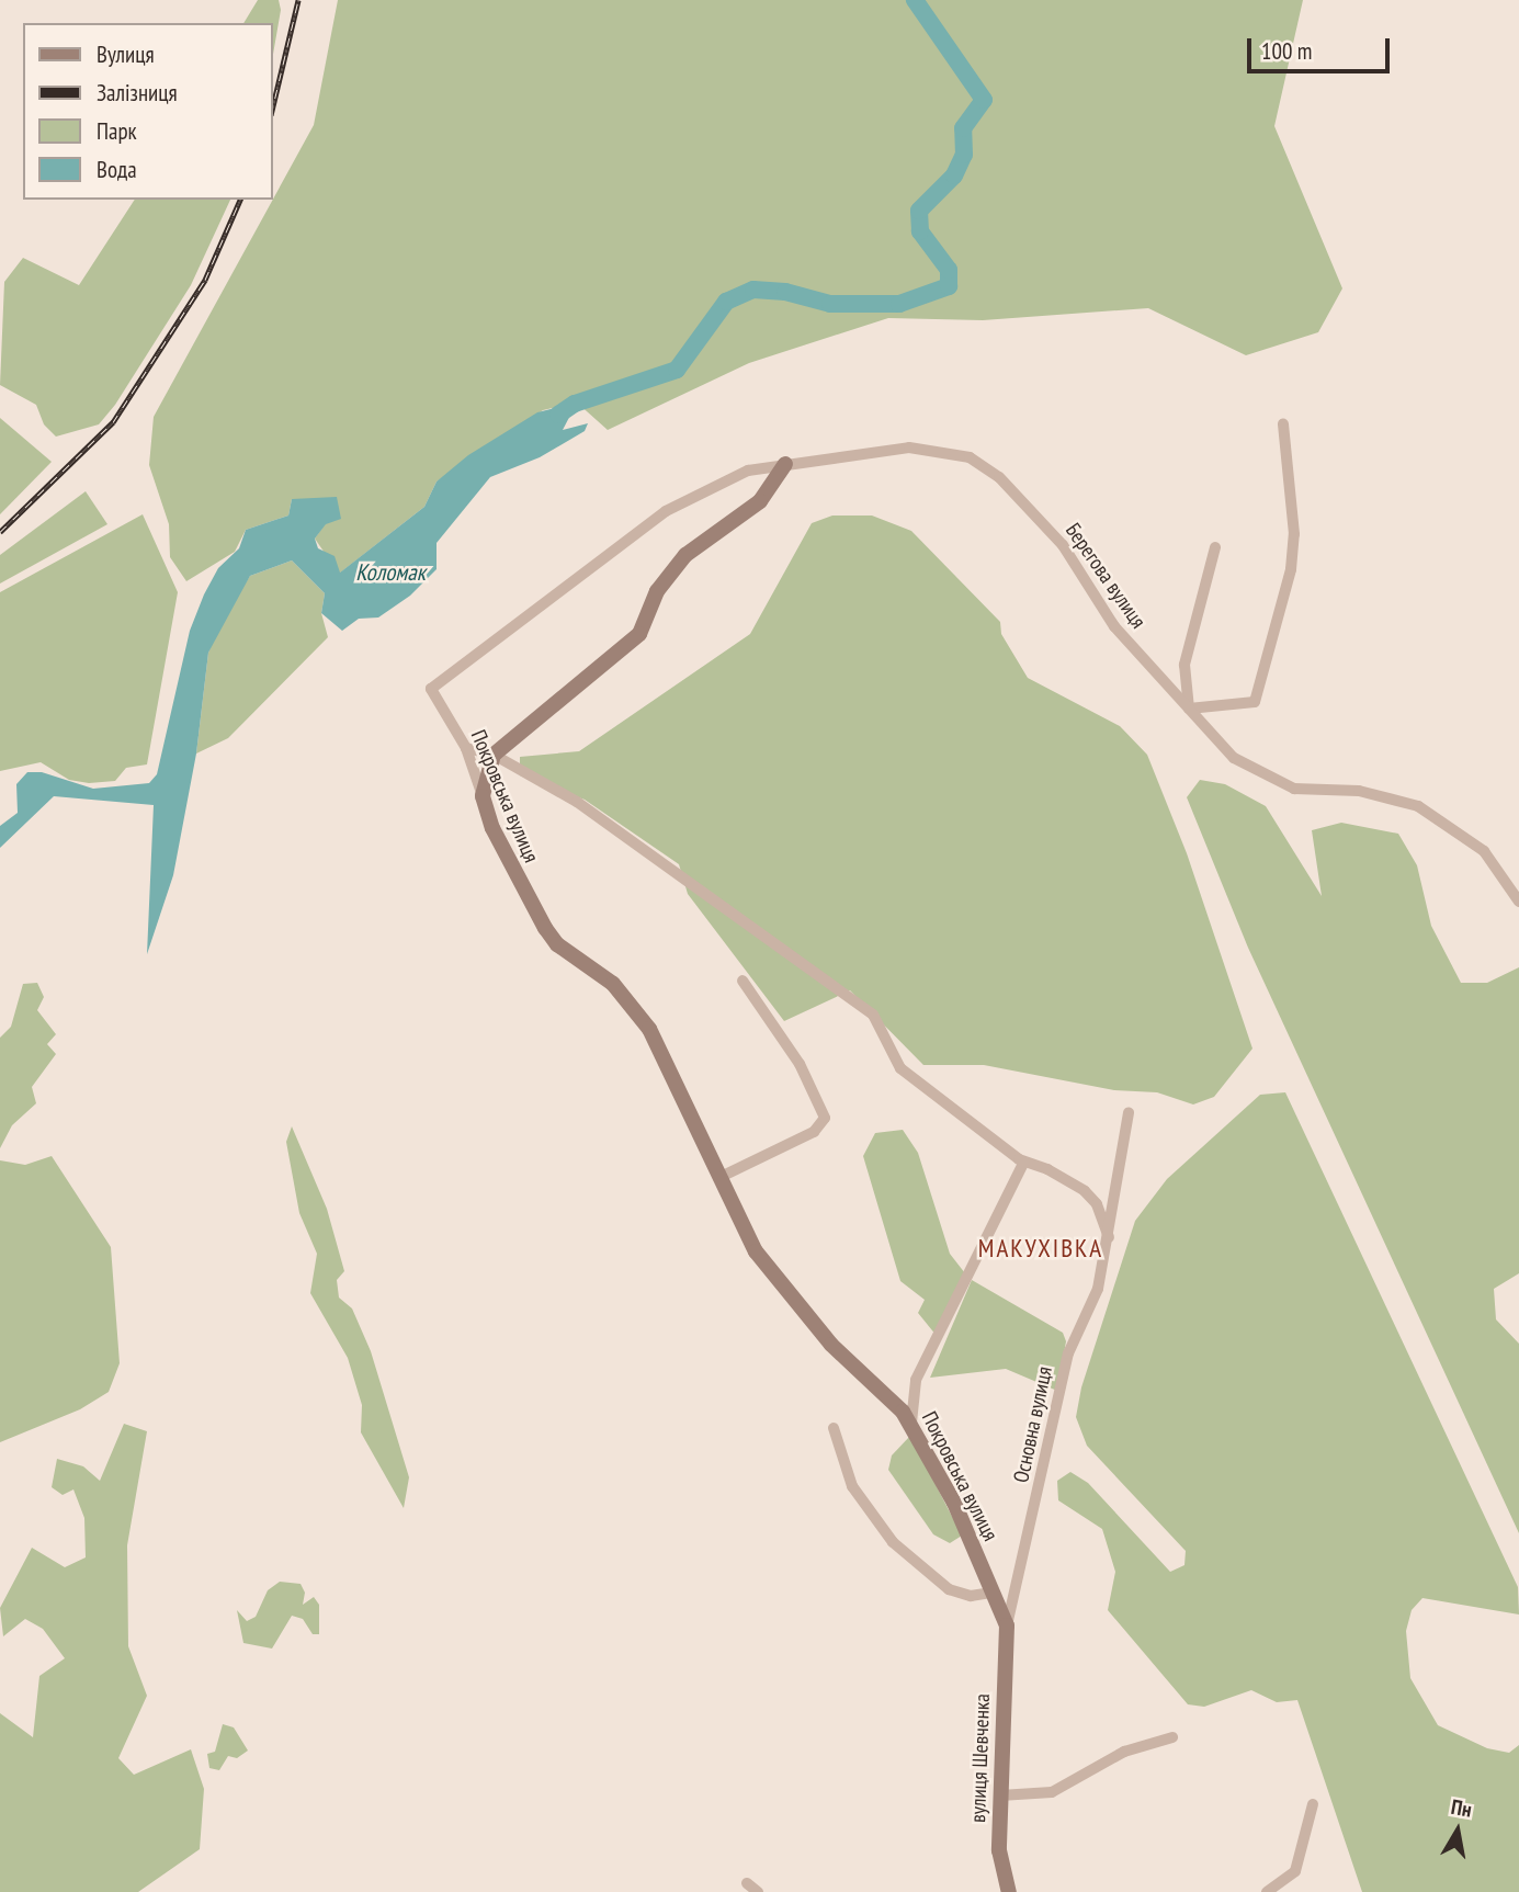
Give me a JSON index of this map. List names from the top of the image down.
{
  "streets": {
    "street": [
      "Берегова вулиця",
      "Покровська вулиця",
      "Основна вулиця",
      "вулиця Шевченка"
    ]
  },
  "crossings": [
    ["Берегова вулиця", "Покровська вулиця"],
    ["Покровська вулиця", "Основна вулиця"],
    ["Покровська вулиця", "вулиця Шевченка"],
    ["Основна вулиця", "вулиця Шевченка"]
  ],
  "districts": ["МАКУХІВКА"],
  "water": ["Коломак"],
  "legend": [
    "Вулиця",
    "Залізниця",
    "Парк",
    "Вода"
  ],
  "scale_bar": "100 m",
  "north": "top"
}
